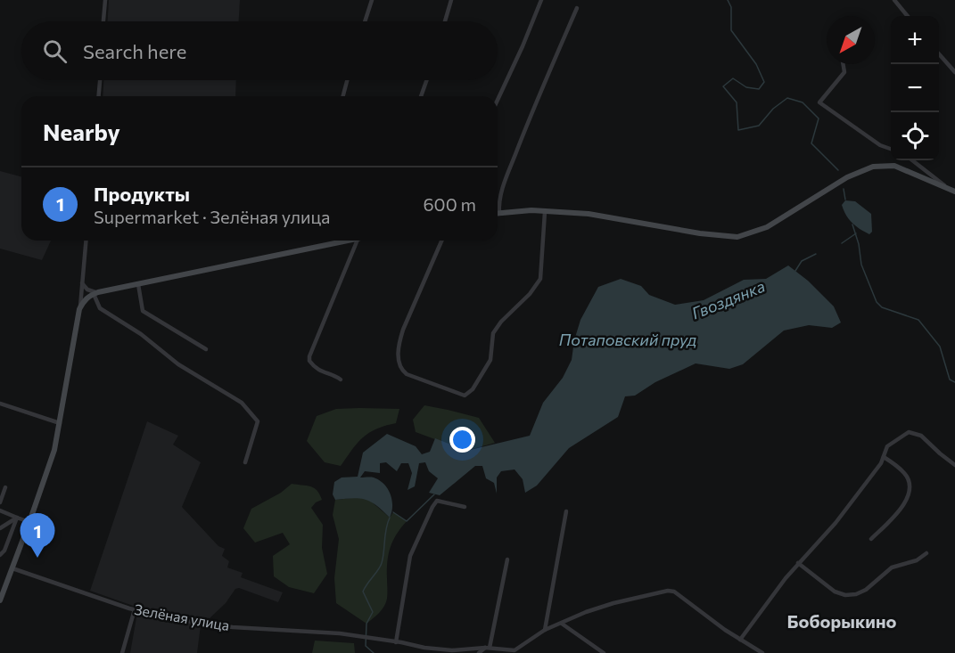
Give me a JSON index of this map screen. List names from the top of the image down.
{
  "streets": {
    "street": ["Зелёная улица"]
  },
  "districts": ["Боборыкино"],
  "water": ["Гвоздянка", "Потаповский пруд"],
  "north": "bottom left",
  "page": {
    "map_buttons": ["+", "−"],
    "search": "Search here",
    "heading": "Nearby",
    "list": [
      {
        "mark": "1",
        "name": "Продукты",
        "note": "Supermarket · Зелёная улица",
        "value": "600 m"
      }
    ],
    "pins": "1"
  }
}
